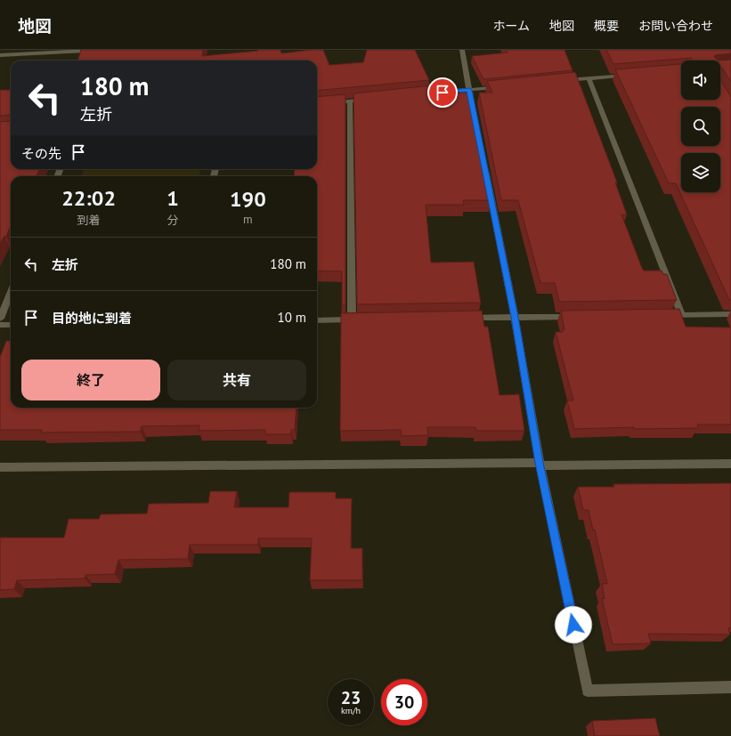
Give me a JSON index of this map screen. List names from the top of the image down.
{
  "page": {
    "header": "地図",
    "nav": [
      "ホーム",
      "地図",
      "概要",
      "お問い合わせ"
    ],
    "turn": ["180 m", "左折"],
    "then": "その先",
    "eta": [
      "22:02",
      "到着",
      "1",
      "分",
      "190",
      "m"
    ],
    "list": [
      {
        "name": "左折",
        "value": "180 m"
      },
      {
        "name": "目的地に到着",
        "value": "10 m"
      }
    ],
    "buttons": ["終了", "共有"],
    "speed": "23 km/h",
    "limit": "30"
  }
}
